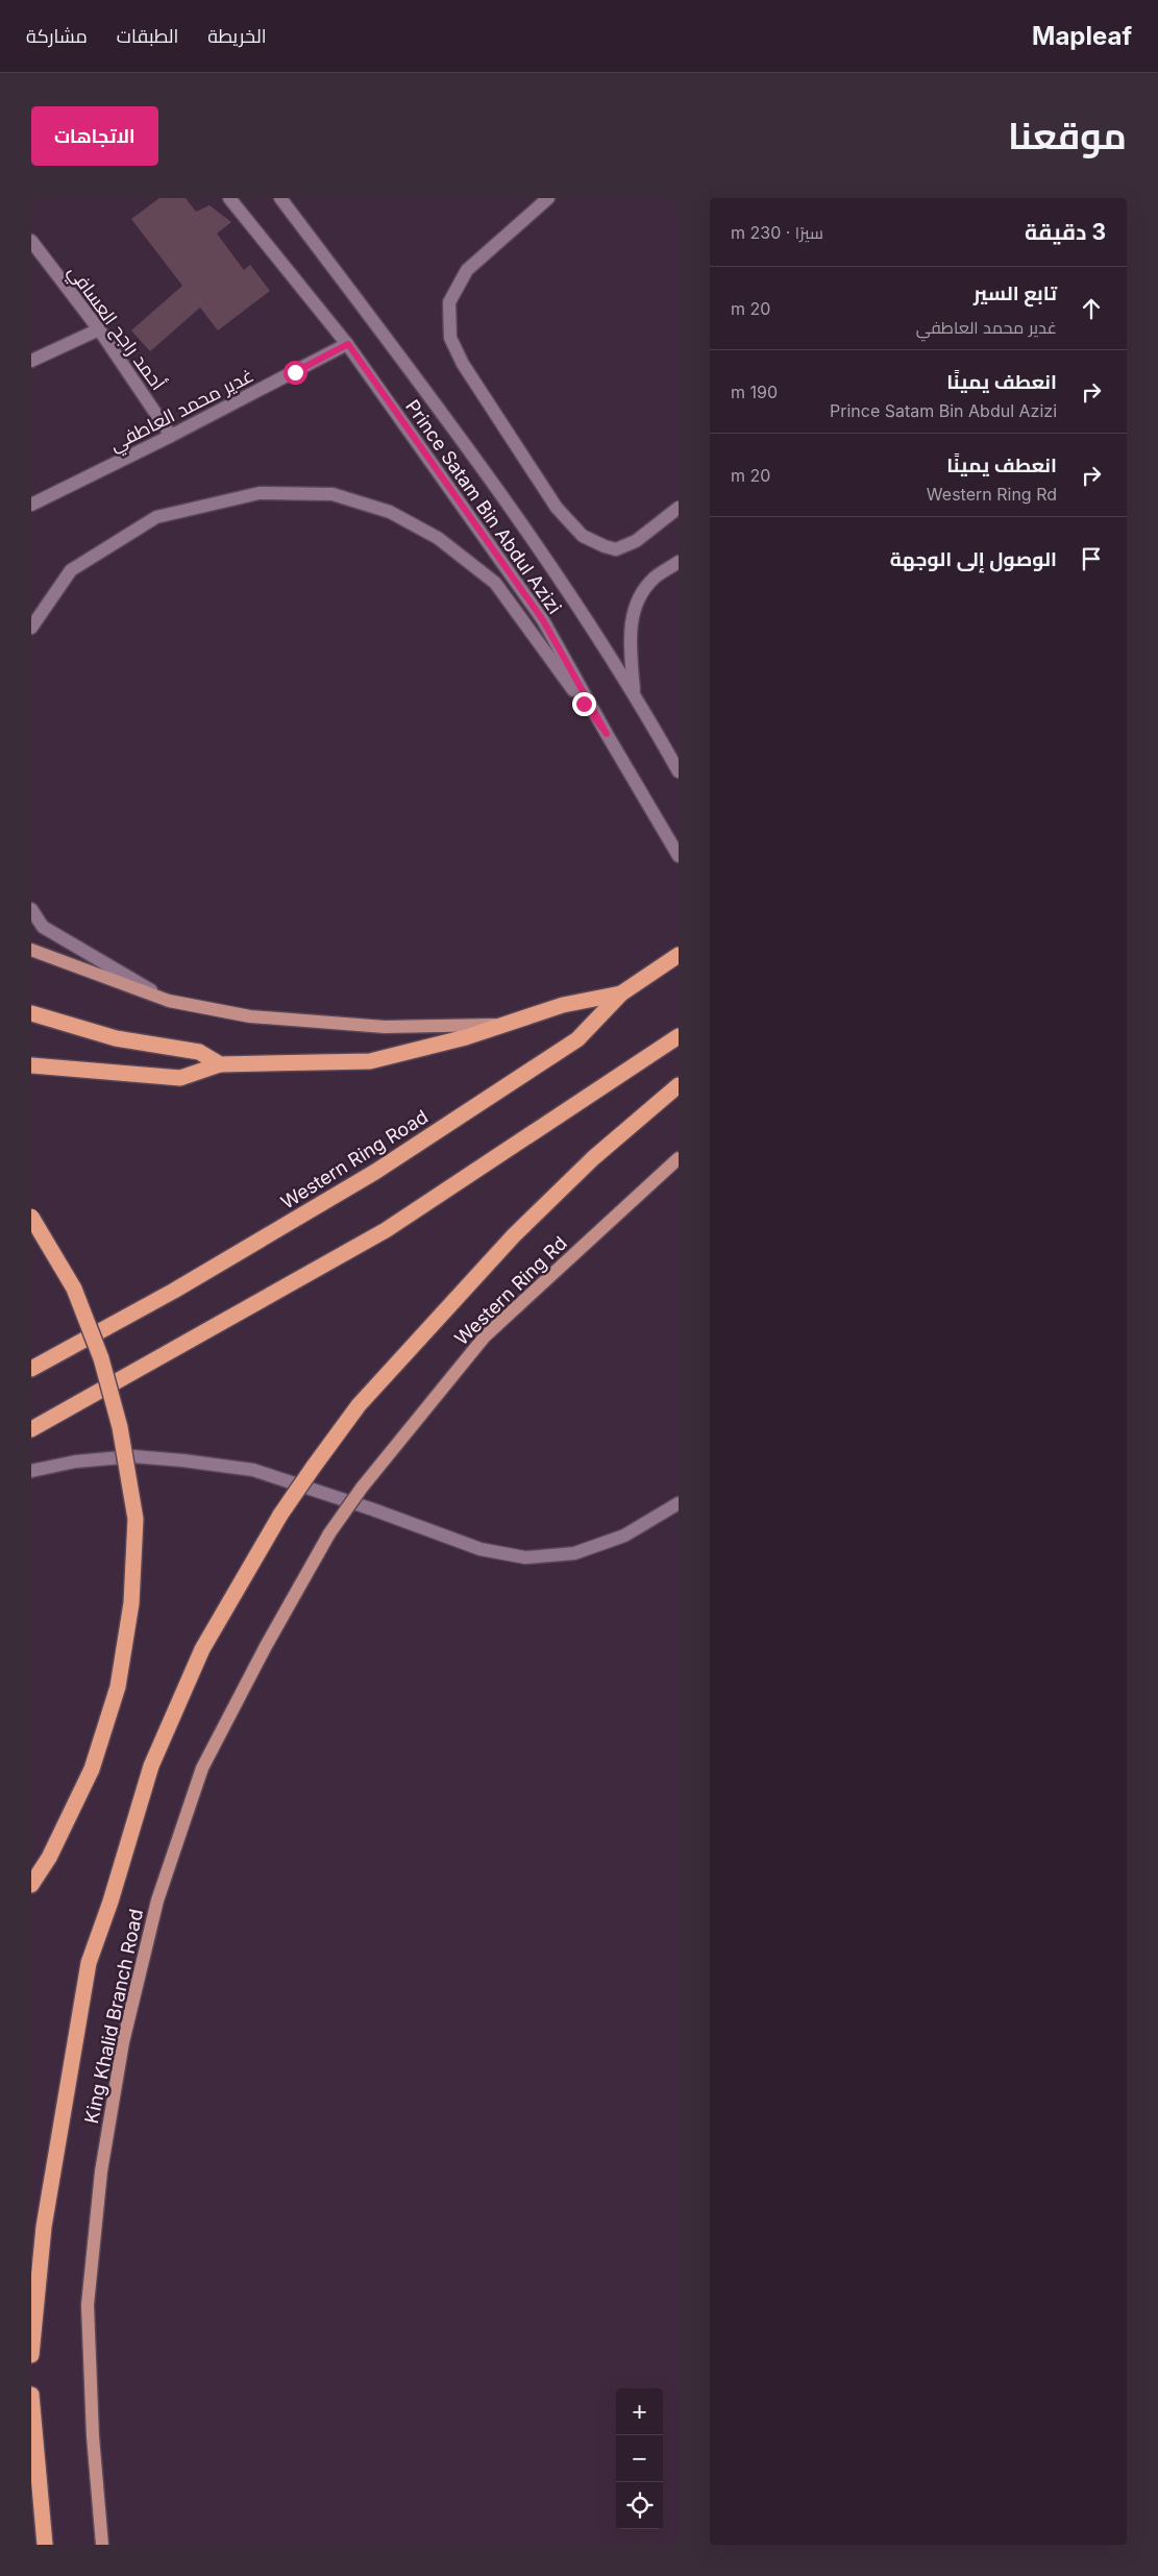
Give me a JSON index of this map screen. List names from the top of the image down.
{
  "streets": {
    "highway": ["Western Ring Road"],
    "main road": ["Western Ring Rd", "King Khalid Branch Road"],
    "street": ["أحمد راجح العسافي", "غدير محمد العاطفي", "Prince Satam Bin Abdul Azizi"]
  },
  "crossings": [
    ["أحمد راجح العسافي", "غدير محمد العاطفي"],
    ["غدير محمد العاطفي", "Prince Satam Bin Abdul Azizi"],
    ["Western Ring Rd", "King Khalid Branch Road"]
  ],
  "page": {
    "header": "Mapleaf",
    "nav": ["الخريطة", "الطبقات", "مشاركة"],
    "title": "موقعنا",
    "buttons": "الاتجاهات",
    "heading": ["3 دقيقة", "سيرًا · 230 m"],
    "list": [
      ["تابع السير", "غدير محمد العاطفي", "20 m"],
      ["انعطف يمينًا", "Prince Satam Bin Abdul Azizi", "190 m"],
      ["انعطف يمينًا", "Western Ring Rd", "20 m"],
      "الوصول إلى الوجهة"
    ],
    "map_buttons": ["+", "−"]
  }
}
